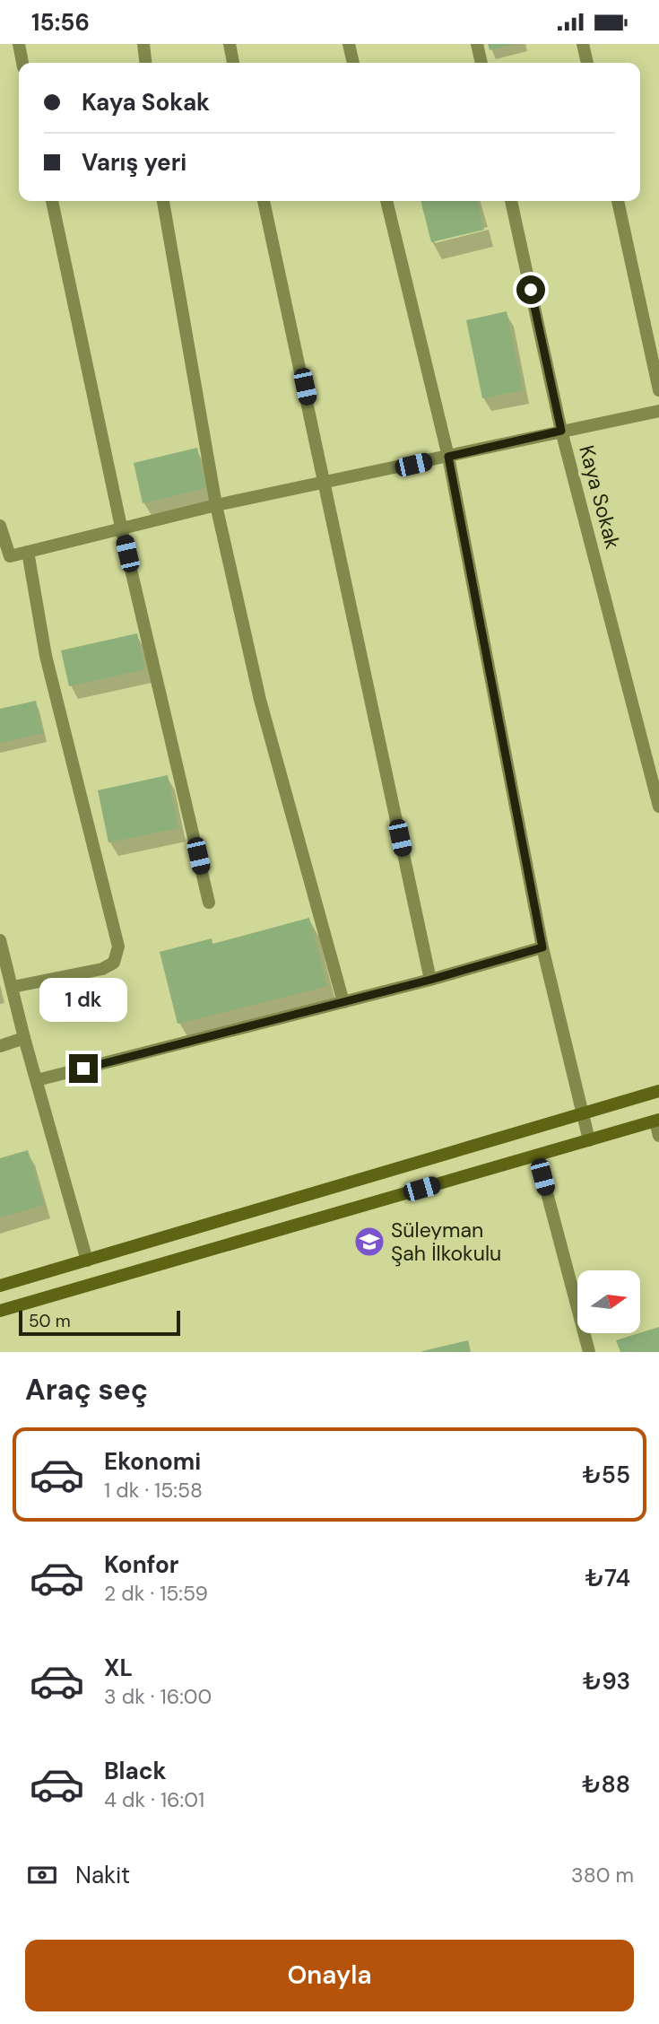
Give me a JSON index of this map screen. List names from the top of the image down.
{
  "streets": {
    "street": ["Kaya Sokak"]
  },
  "places": {
    "school or university": ["Süleyman Şah İlkokulu"]
  },
  "scale_bar": "50 m",
  "north": "right",
  "page": {
    "status": "15:56",
    "banner": ["Kaya Sokak", "Varış yeri"],
    "bubble": "1 dk",
    "scale": "50 m",
    "heading": "Araç seç",
    "list": [
      {
        "name": "Ekonomi",
        "note": "1 dk · 15:58",
        "value": "₺55"
      },
      {
        "name": "Konfor",
        "note": "2 dk · 15:59",
        "value": "₺74"
      },
      {
        "name": "XL",
        "note": "3 dk · 16:00",
        "value": "₺93"
      },
      {
        "name": "Black",
        "note": "4 dk · 16:01",
        "value": "₺88"
      }
    ],
    "pay": ["Nakit", "380 m"],
    "buttons": "Onayla"
  }
}
